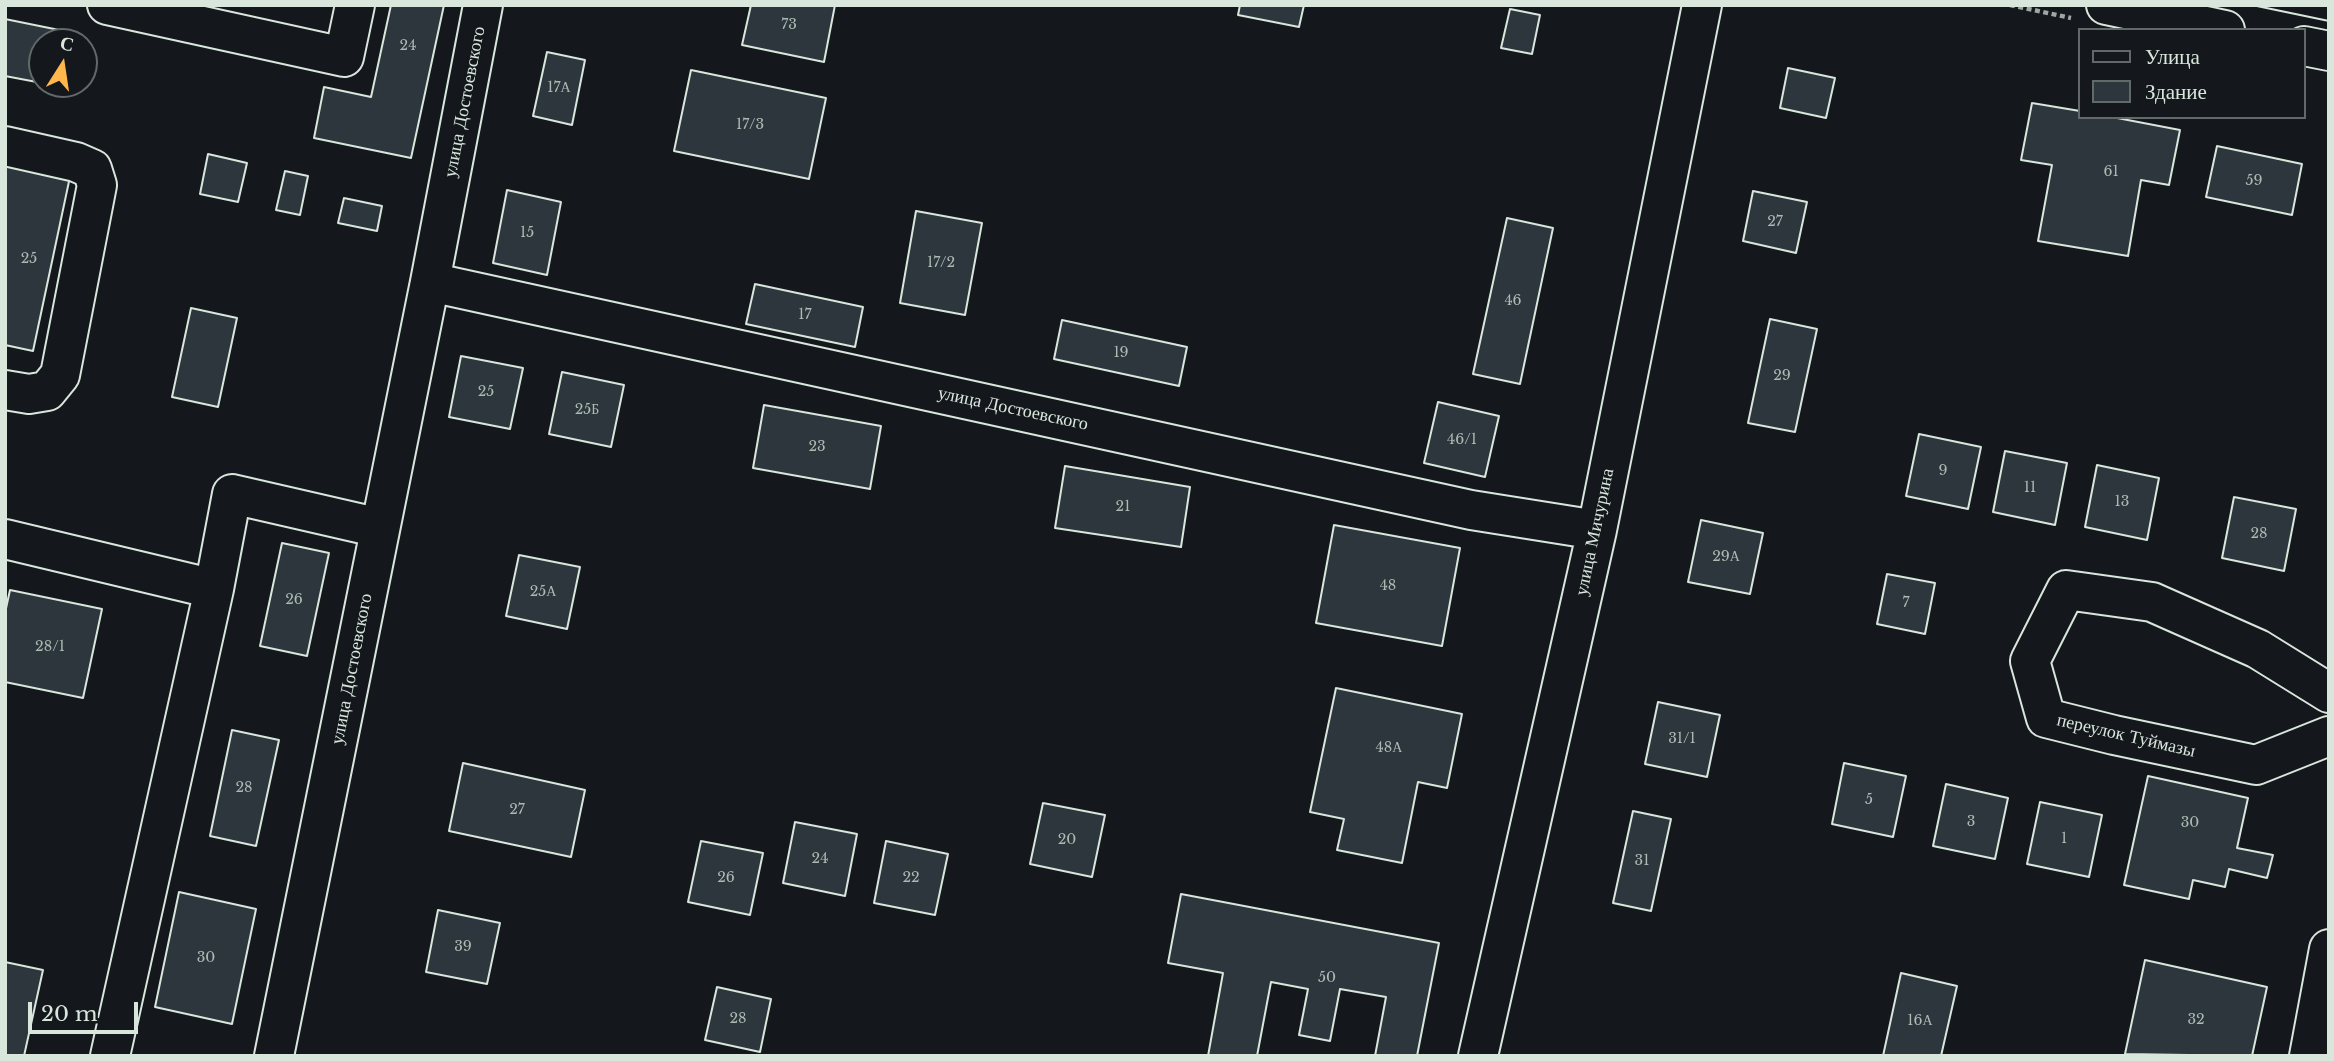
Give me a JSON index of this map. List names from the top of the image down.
{
  "streets": {
    "street": ["улица Достоевского", "улица Мичурина", "переулок Туймазы"]
  },
  "crossings": [
    ["улица Достоевского", "улица Мичурина"]
  ],
  "house_numbers": [
    "73",
    "24",
    "17А",
    "17/3",
    "61",
    "59",
    "27",
    "15",
    "25",
    "17/2",
    "46",
    "17",
    "19",
    "29",
    "25",
    "25Б",
    "46/1",
    "23",
    "9",
    "11",
    "13",
    "21",
    "28",
    "29А",
    "48",
    "25А",
    "26",
    "7",
    "28/1",
    "31/1",
    "48А",
    "28",
    "5",
    "27",
    "3",
    "30",
    "1",
    "20",
    "24",
    "31",
    "26",
    "22",
    "39",
    "30",
    "50",
    "28",
    "32",
    "16А"
  ],
  "legend": ["Улица", "Здание"],
  "scale_bar": "20 m",
  "north": "top"
}
